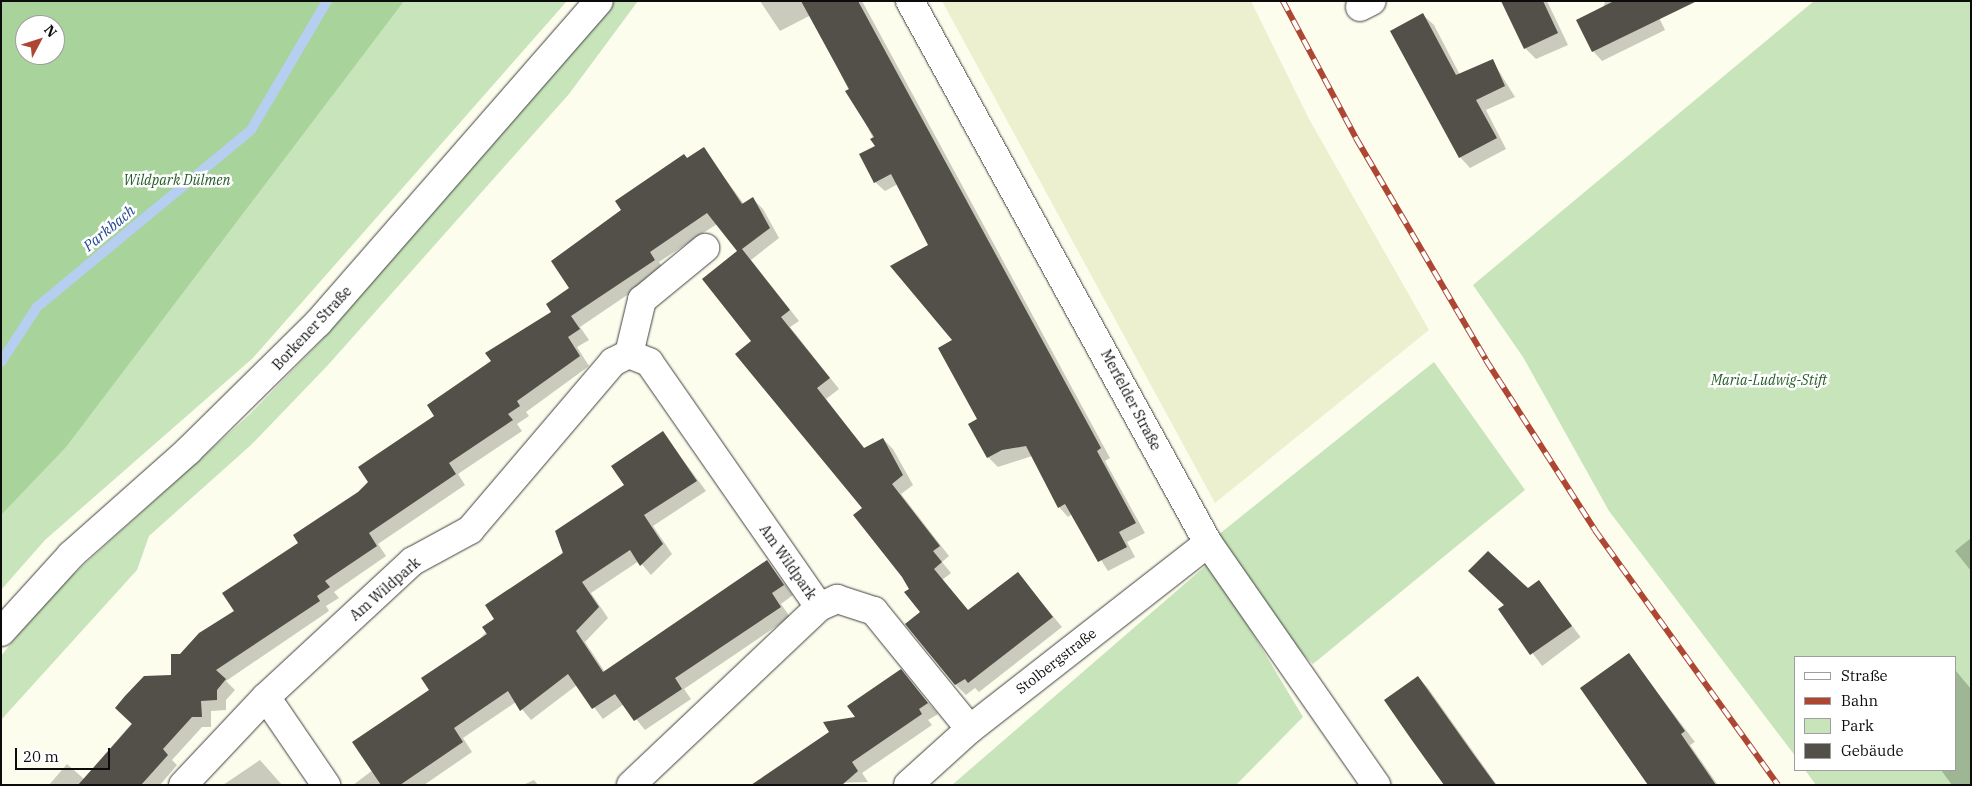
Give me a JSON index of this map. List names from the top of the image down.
{
  "streets": {
    "street": [
      "Borkener Straße",
      "Merfelder Straße",
      "Am Wildpark",
      "Stolbergstraße"
    ]
  },
  "crossings": [
    ["Merfelder Straße", "Stolbergstraße"],
    ["Am Wildpark", "Stolbergstraße"]
  ],
  "water": ["Parkbach"],
  "parks": ["Wildpark Dülmen", "Maria-Ludwig-Stift"],
  "legend": [
    "Straße",
    "Bahn",
    "Park",
    "Gebäude"
  ],
  "scale_bar": "20 m",
  "north": "top right"
}
